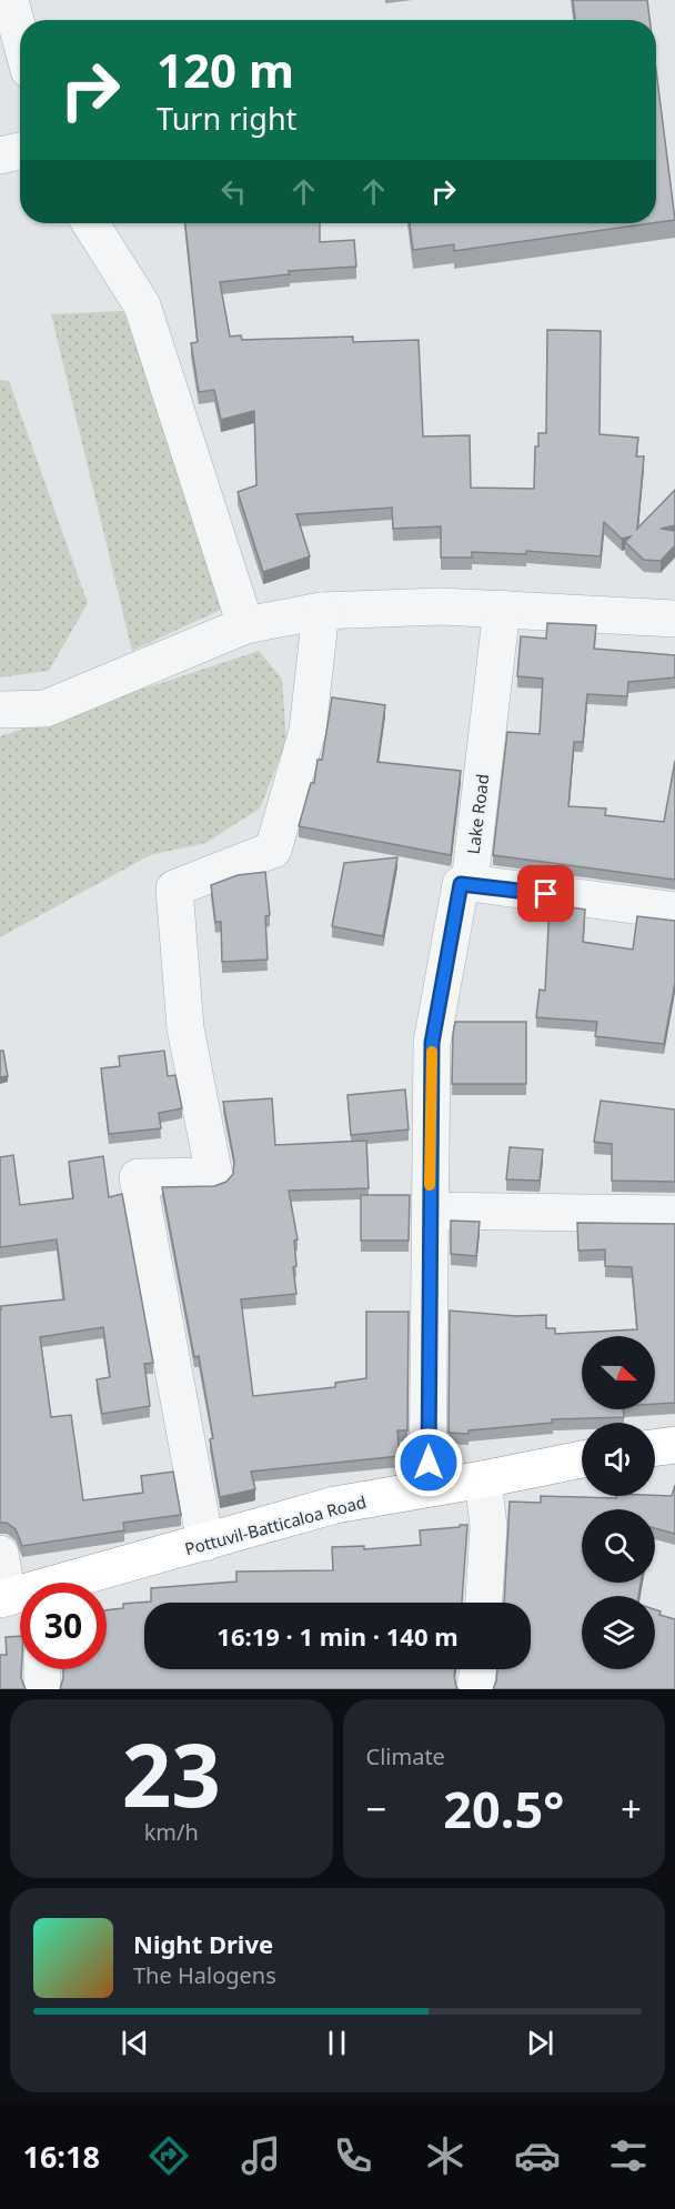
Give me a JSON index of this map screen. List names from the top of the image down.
{
  "streets": {
    "highway": ["Pottuvil-Batticaloa Road"],
    "street": ["Lake Road"]
  },
  "crossings": [
    ["Lake Road", "Pottuvil-Batticaloa Road"]
  ],
  "north": "right",
  "page": {
    "turn": ["120 m", "Turn right"],
    "limit": "30",
    "trip": "16:19 · 1 min · 140 m",
    "tile": [
      ["23", "km/h"],
      "Climate"
    ],
    "heat": ["−", "20.5°", "+"],
    "song": ["Night Drive", "The Halogens"],
    "tabs": "16:18"
  }
}
